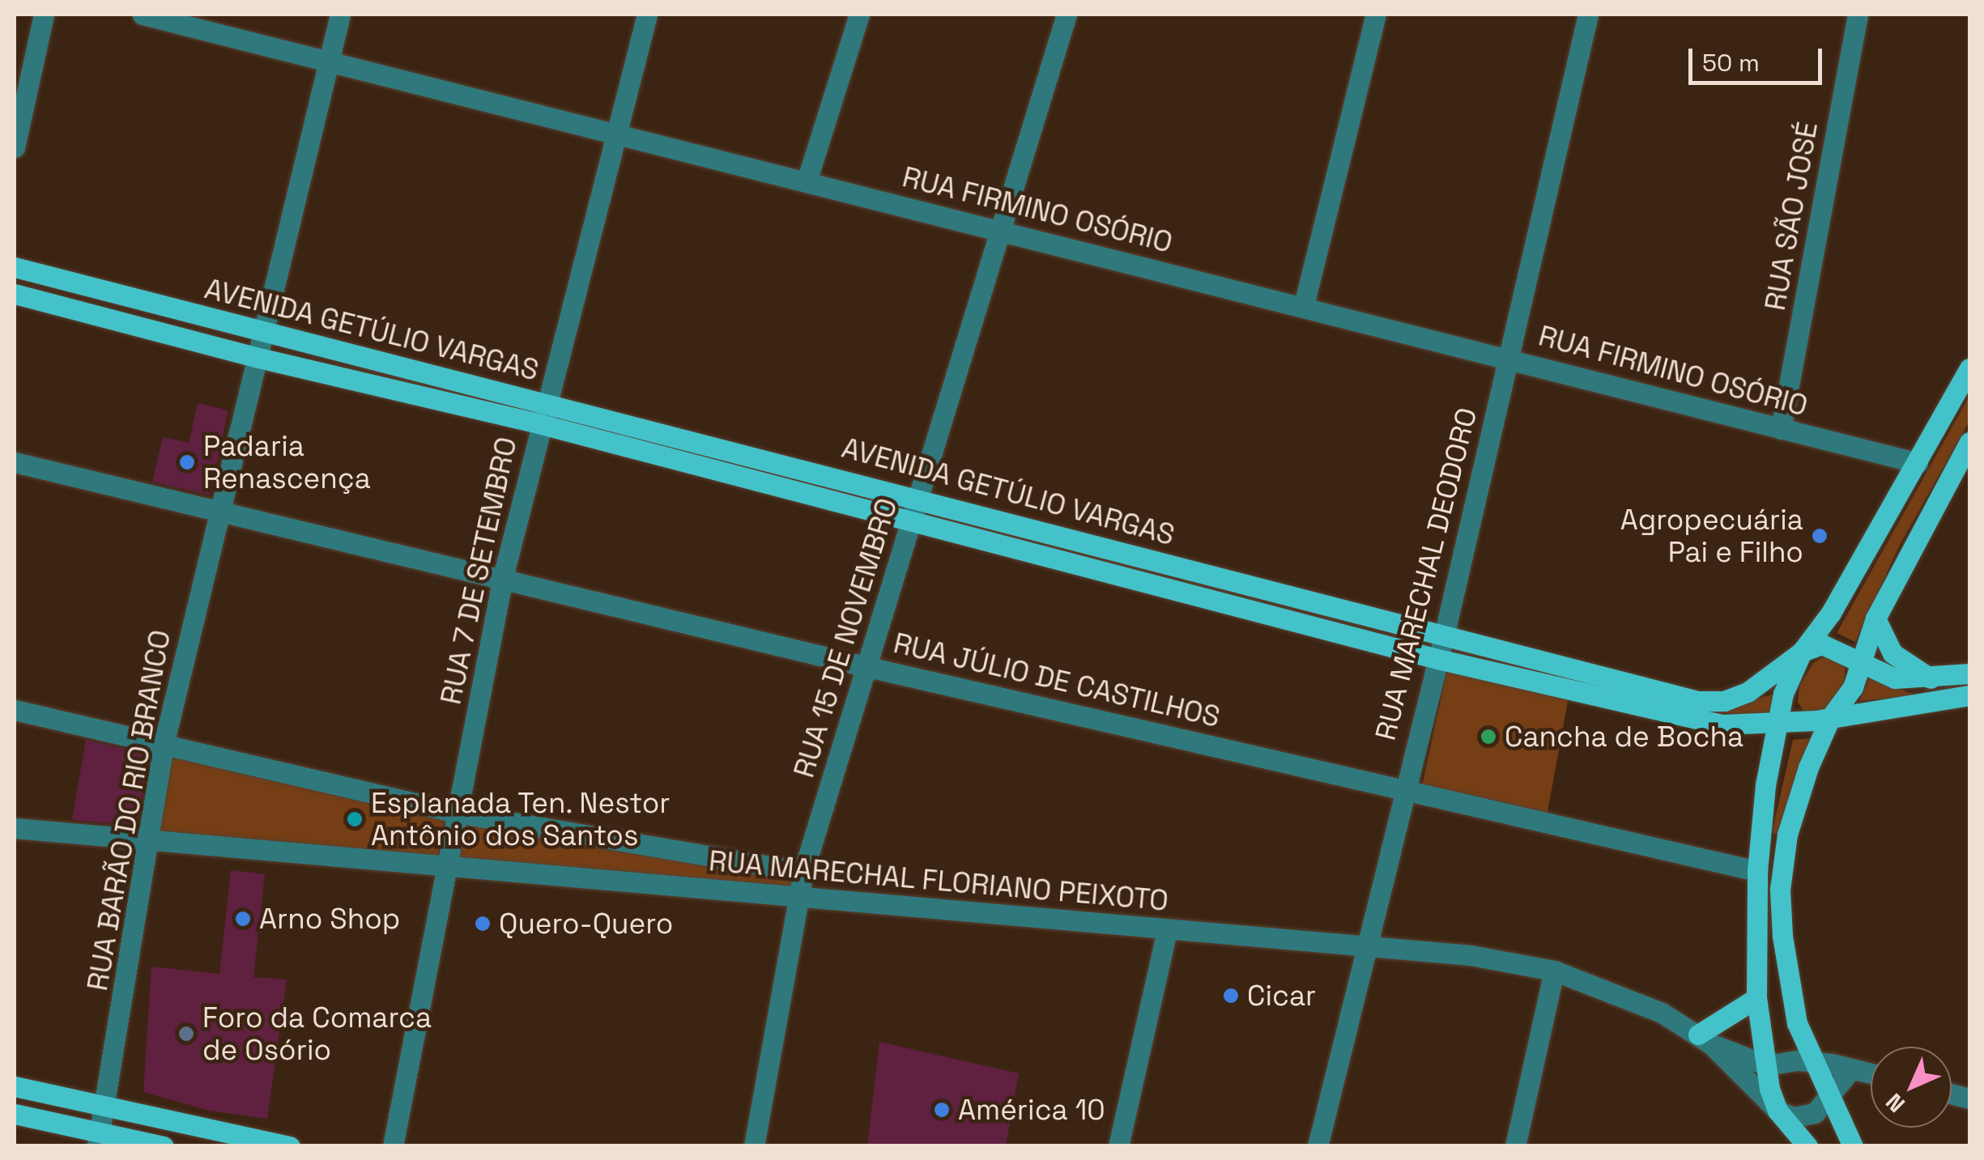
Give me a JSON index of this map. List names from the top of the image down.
{
  "streets": {
    "main road": ["AVENIDA GETÚLIO VARGAS"],
    "street": [
      "RUA FIRMINO OSÓRIO",
      "RUA SÃO JOSÉ",
      "RUA 7 DE SETEMBRO",
      "RUA MARECHAL DEODORO",
      "RUA 15 DE NOVEMBRO",
      "RUA JÚLIO DE CASTILHOS",
      "RUA BARÃO DO RIO BRANCO",
      "RUA MARECHAL FLORIANO PEIXOTO"
    ]
  },
  "crossings": [
    ["RUA FIRMINO OSÓRIO", "RUA SÃO JOSÉ"],
    ["RUA FIRMINO OSÓRIO", "RUA 7 DE SETEMBRO"],
    ["RUA FIRMINO OSÓRIO", "RUA MARECHAL DEODORO"],
    ["RUA FIRMINO OSÓRIO", "RUA 15 DE NOVEMBRO"],
    ["RUA FIRMINO OSÓRIO", "RUA BARÃO DO RIO BRANCO"],
    ["AVENIDA GETÚLIO VARGAS", "RUA 7 DE SETEMBRO"],
    ["AVENIDA GETÚLIO VARGAS", "RUA MARECHAL DEODORO"],
    ["AVENIDA GETÚLIO VARGAS", "RUA 15 DE NOVEMBRO"],
    ["AVENIDA GETÚLIO VARGAS", "RUA BARÃO DO RIO BRANCO"],
    ["RUA 7 DE SETEMBRO", "RUA JÚLIO DE CASTILHOS"],
    ["RUA 7 DE SETEMBRO", "RUA MARECHAL FLORIANO PEIXOTO"],
    ["RUA MARECHAL DEODORO", "RUA JÚLIO DE CASTILHOS"],
    ["RUA MARECHAL DEODORO", "RUA MARECHAL FLORIANO PEIXOTO"],
    ["RUA 15 DE NOVEMBRO", "RUA JÚLIO DE CASTILHOS"],
    ["RUA 15 DE NOVEMBRO", "RUA MARECHAL FLORIANO PEIXOTO"],
    ["RUA JÚLIO DE CASTILHOS", "RUA BARÃO DO RIO BRANCO"],
    ["RUA BARÃO DO RIO BRANCO", "RUA MARECHAL FLORIANO PEIXOTO"]
  ],
  "places": [
    "Padaria Renascença",
    "Agropecuária Pai e Filho",
    "Cancha de Bocha",
    "Esplanada Ten. Nestor Antônio dos Santos",
    "Arno Shop",
    "Quero-Quero",
    "Cicar",
    "Foro da Comarca de Osório",
    "América 10"
  ],
  "scale_bar": "50 m",
  "north": "bottom left"
}
